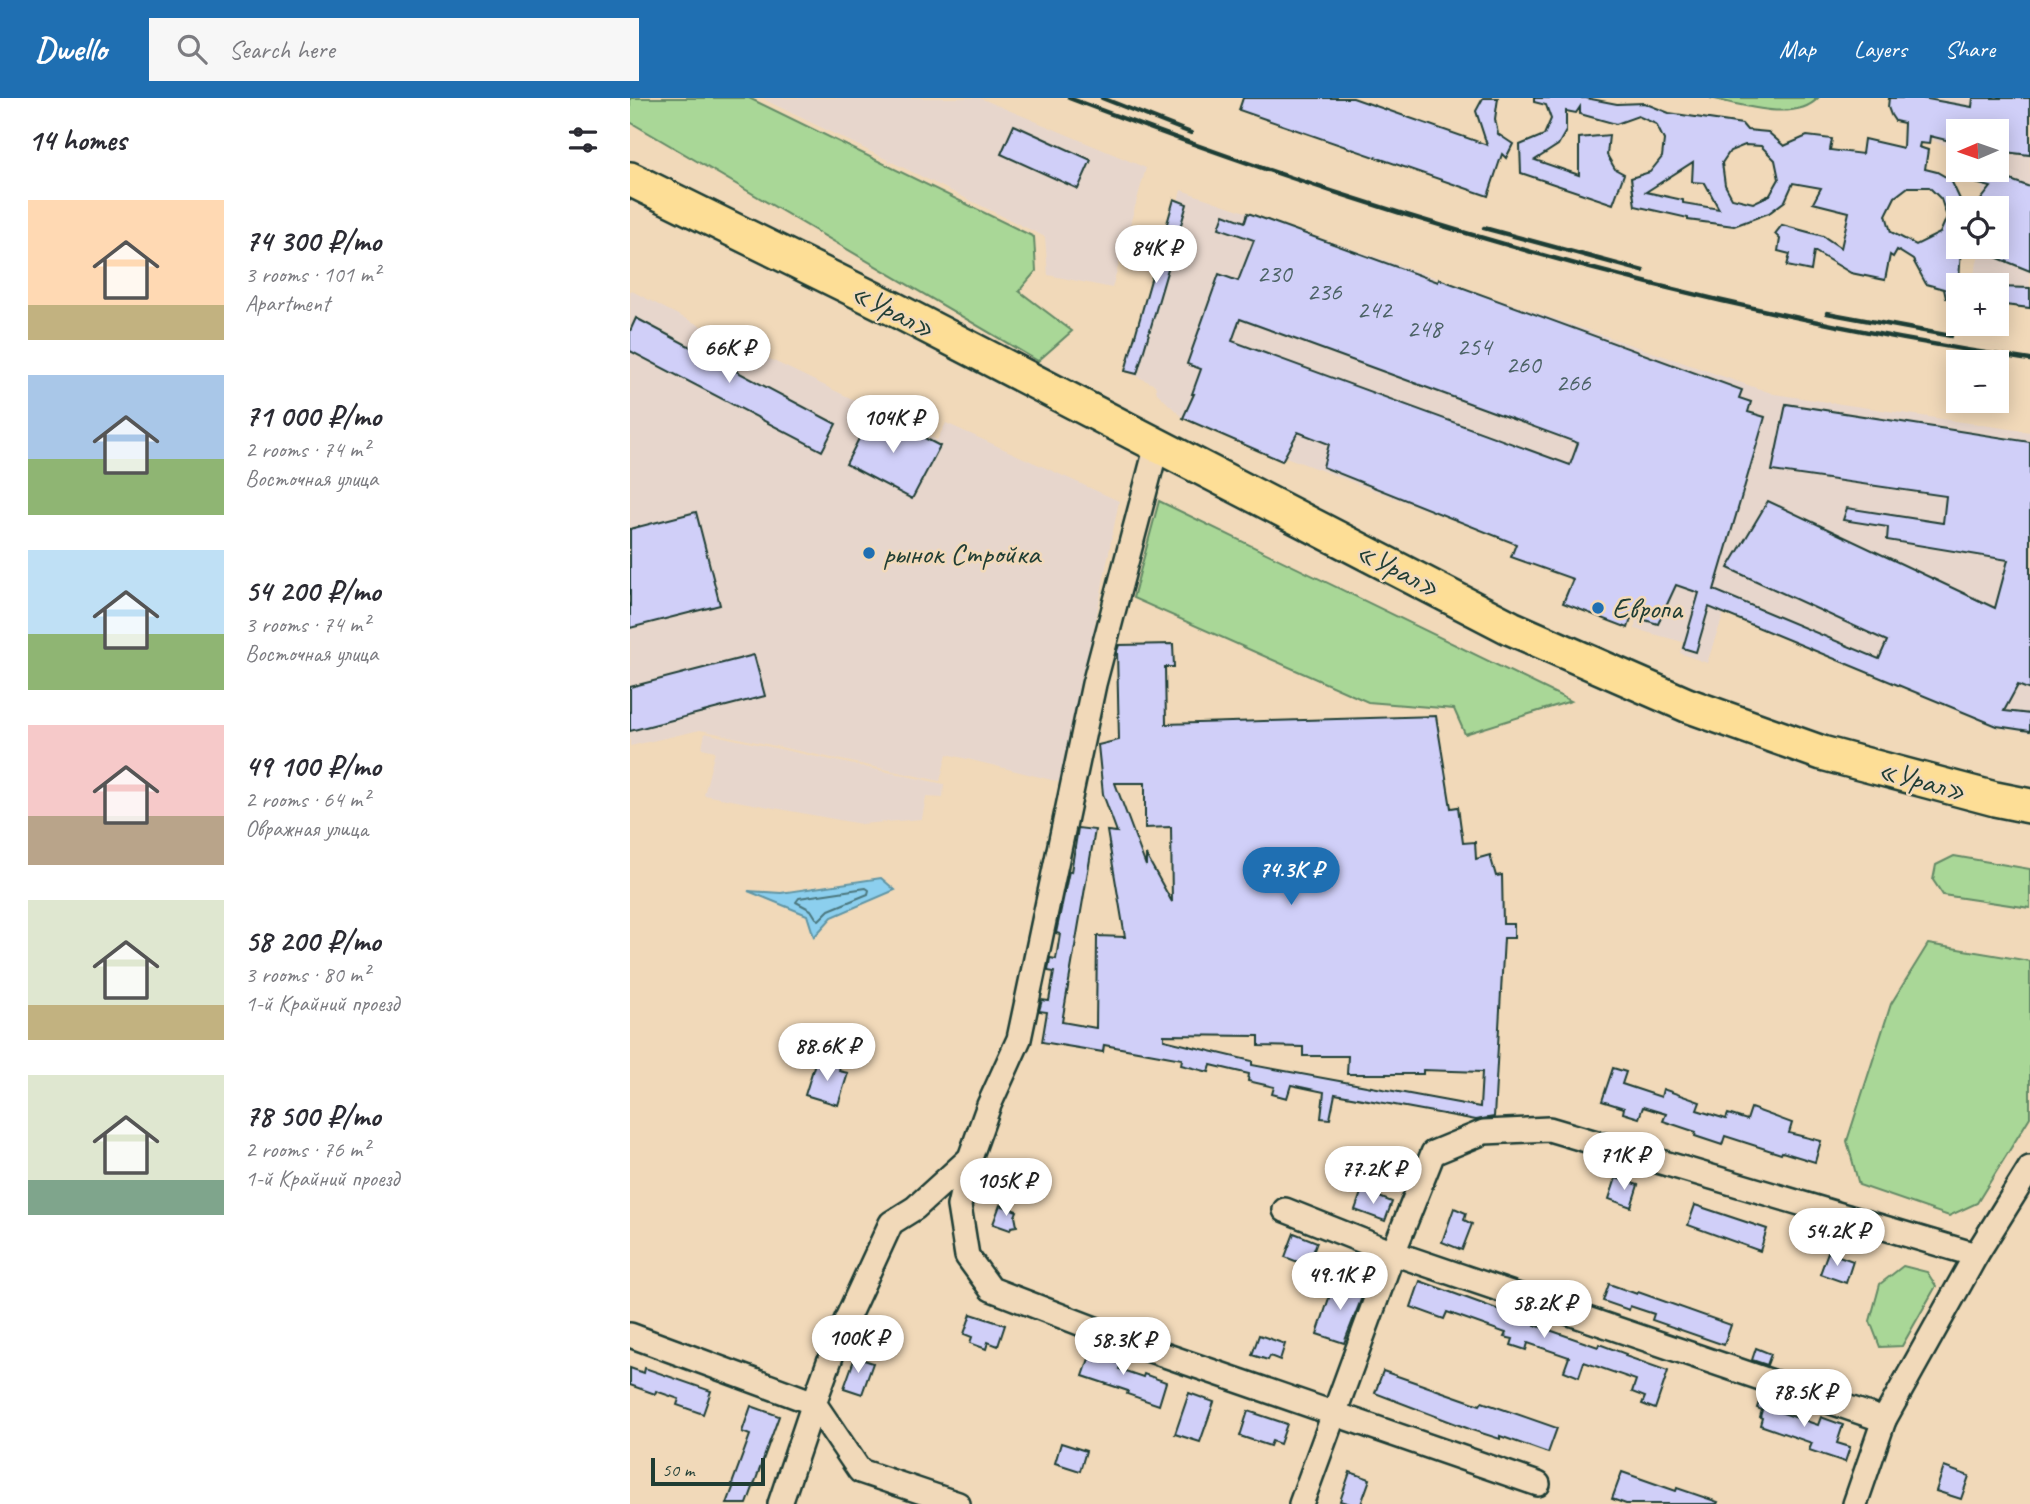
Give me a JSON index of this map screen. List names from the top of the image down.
{
  "streets": {
    "highway": ["«Урал»"]
  },
  "places": ["рынок Стройка", "Европа"],
  "house_numbers": [
    "230",
    "236",
    "242",
    "248",
    "254",
    "260",
    "266"
  ],
  "scale_bar": "50 m",
  "north": "left",
  "page": {
    "header": "Dwello",
    "search": "Search here",
    "nav": ["Map", "Layers", "Share"],
    "heading": "14 homes",
    "map_buttons": ["+", "−"],
    "list": [
      {
        "name": "74 300 ₽/mo",
        "note": "3 rooms · 101 m² · Apartment"
      },
      {
        "name": "71 000 ₽/mo",
        "note": "2 rooms · 74 m² · Восточная улица"
      },
      {
        "name": "54 200 ₽/mo",
        "note": "3 rooms · 74 m² · Восточная улица"
      },
      {
        "name": "49 100 ₽/mo",
        "note": "2 rooms · 64 m² · Овражная улица"
      },
      {
        "name": "58 200 ₽/mo",
        "note": "3 rooms · 80 m² · 1-й Крайний проезд"
      },
      {
        "name": "78 500 ₽/mo",
        "note": "2 rooms · 76 m² · 1-й Крайний проезд"
      }
    ],
    "price": [
      "84K ₽",
      "66K ₽",
      "104K ₽",
      "74.3K ₽",
      "88.6K ₽",
      "71K ₽",
      "77.2K ₽",
      "105K ₽",
      "54.2K ₽",
      "49.1K ₽",
      "58.2K ₽",
      "100K ₽",
      "58.3K ₽",
      "78.5K ₽"
    ],
    "scale": "50 m"
  }
}
